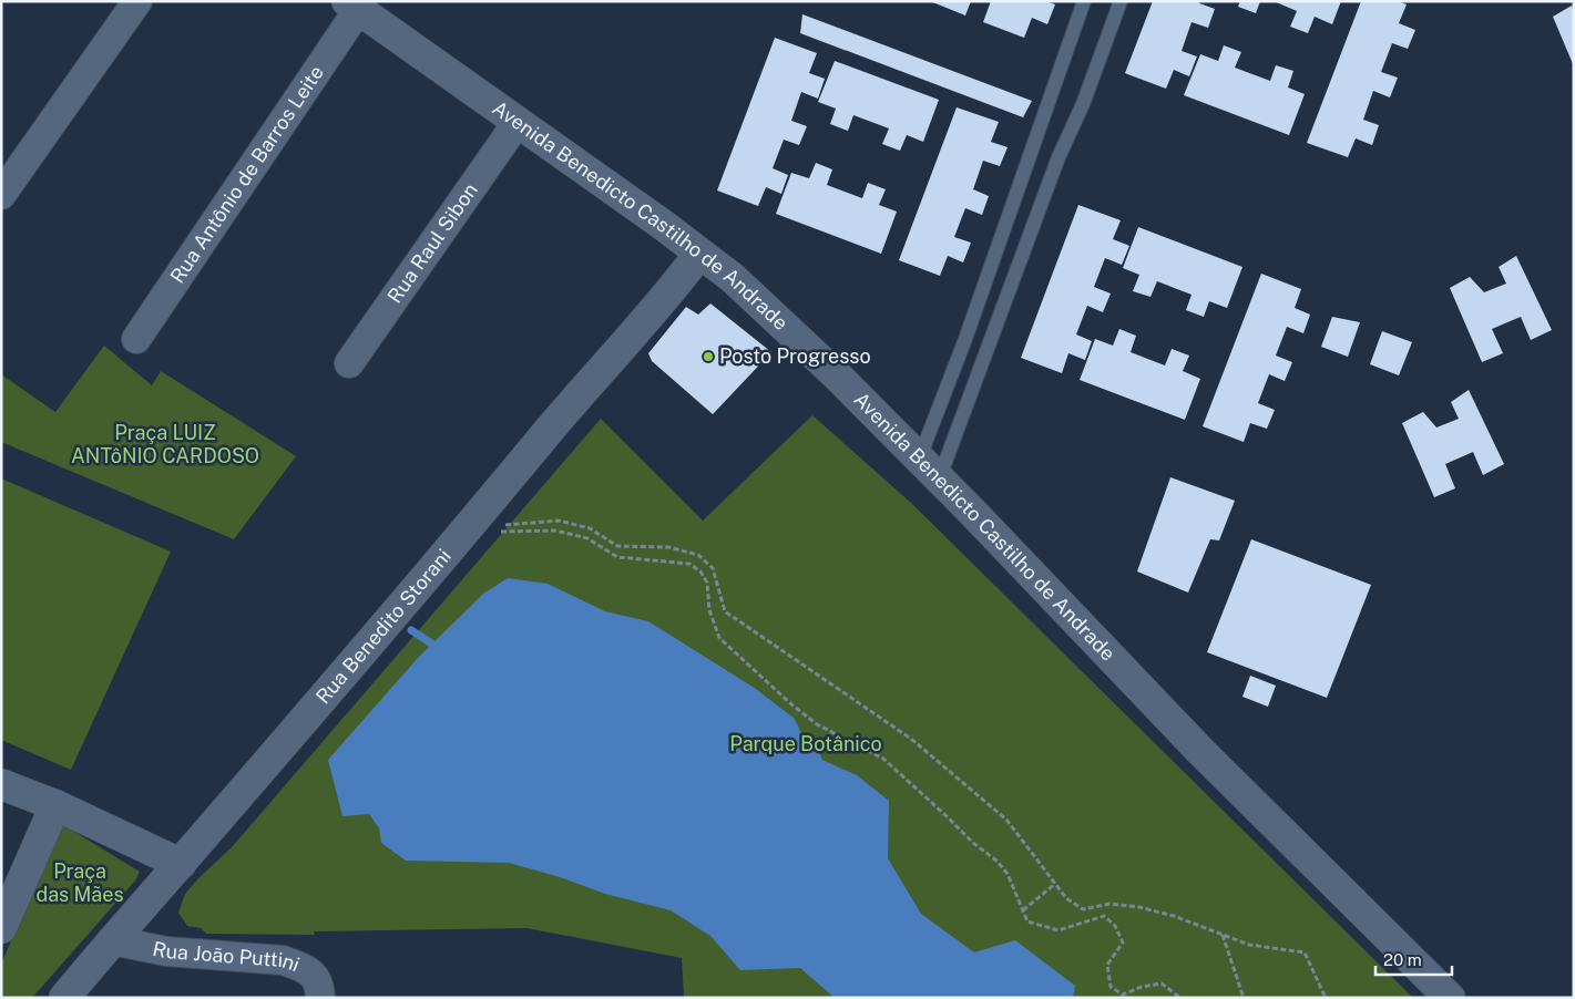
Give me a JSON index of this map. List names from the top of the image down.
{
  "streets": {
    "main road": ["Avenida Benedicto Castilho de Andrade", "Rua Benedito Storani"],
    "street": ["Rua Antônio de Barros Leite", "Rua Raul Sibon", "Rua João Puttini"]
  },
  "crossings": [
    ["Rua Antônio de Barros Leite", "Avenida Benedicto Castilho de Andrade"],
    ["Avenida Benedicto Castilho de Andrade", "Rua Raul Sibon"],
    ["Avenida Benedicto Castilho de Andrade", "Rua Benedito Storani"],
    ["Rua Benedito Storani", "Rua João Puttini"]
  ],
  "parks": ["Praça LUIZ ANTôNIO CARDOSO", "Parque Botânico", "Praça das Mães"],
  "places": ["Posto Progresso"],
  "scale_bar": "20 m"
}
